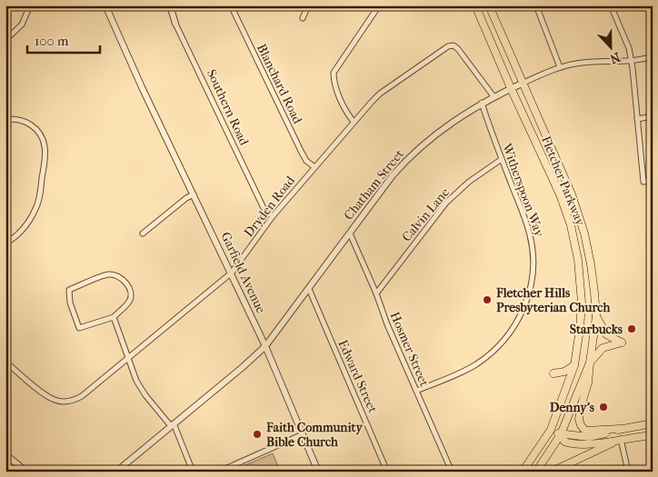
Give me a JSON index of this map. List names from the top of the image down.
{
  "streets": {
    "main road": ["Fletcher Parkway"],
    "street": [
      "Blanchard Road",
      "Southern Road",
      "Chatham Street",
      "Witherspoon Way",
      "Dryden Road",
      "Calvin Lane",
      "Garfield Avenue",
      "Hosmer Street",
      "Edward Street"
    ]
  },
  "crossings": [
    ["Blanchard Road", "Dryden Road"],
    ["Southern Road", "Dryden Road"],
    ["Fletcher Parkway", "Chatham Street"],
    ["Chatham Street", "Witherspoon Way"],
    ["Chatham Street", "Dryden Road"],
    ["Chatham Street", "Garfield Avenue"],
    ["Chatham Street", "Hosmer Street"],
    ["Chatham Street", "Edward Street"],
    ["Witherspoon Way", "Calvin Lane"],
    ["Witherspoon Way", "Hosmer Street"],
    ["Dryden Road", "Garfield Avenue"],
    ["Calvin Lane", "Hosmer Street"]
  ],
  "places": [
    "Fletcher Hills Presbyterian Church",
    "Starbucks",
    "Denny's",
    "Faith Community Bible Church"
  ],
  "scale_bar": "100 m",
  "north": "bottom"
}
